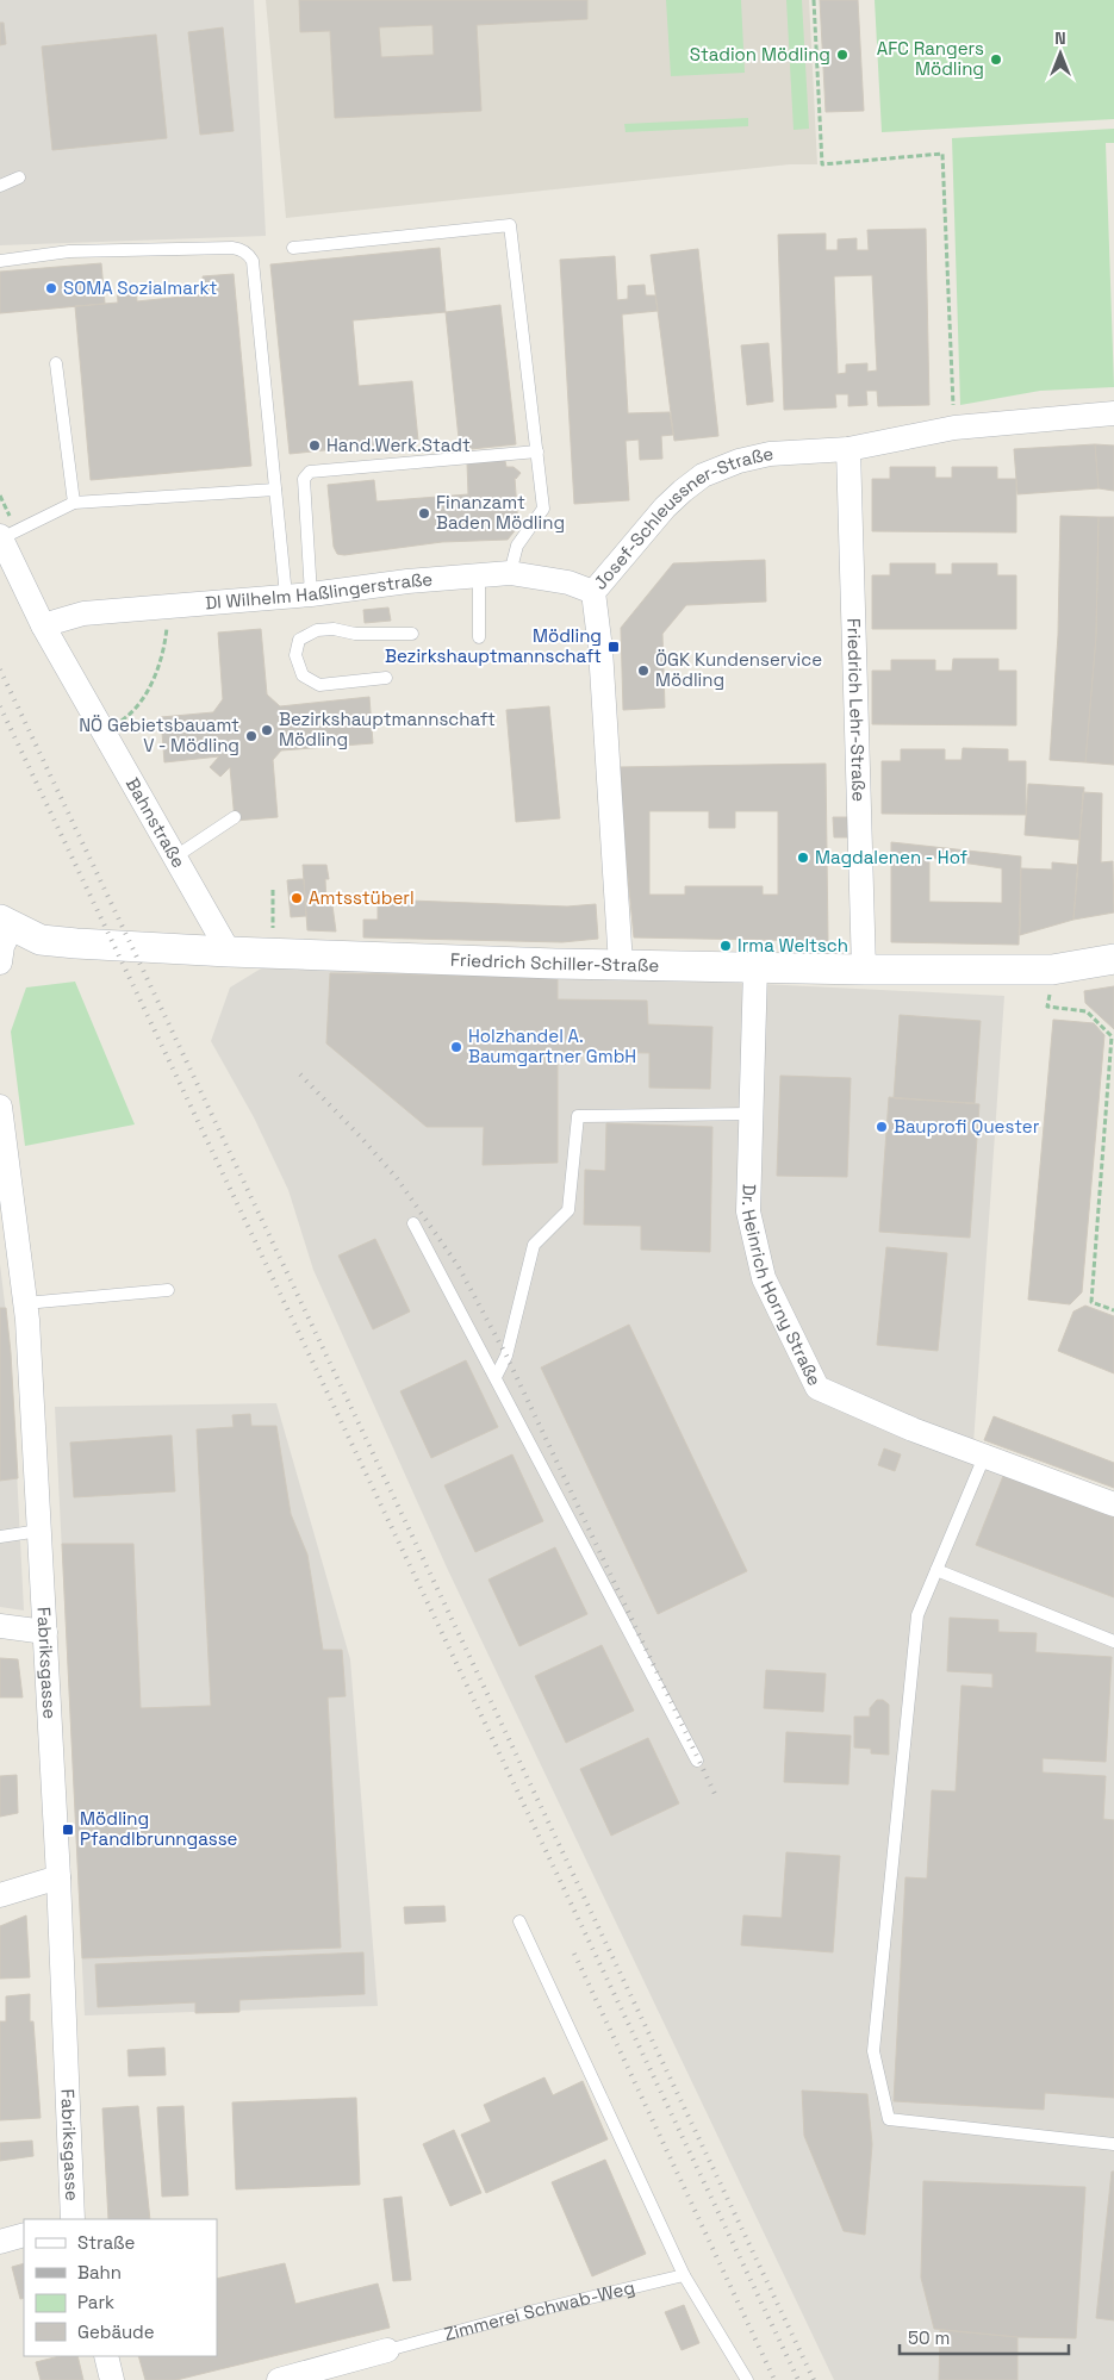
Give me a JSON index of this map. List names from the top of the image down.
{
  "streets": {
    "street": [
      "Josef-Schleussner-Straße",
      "DI Wilhelm Haßlingerstraße",
      "Friedrich Lehr-Straße",
      "Bahnstraße",
      "Friedrich Schiller-Straße",
      "Dr. Heinrich Horny Straße",
      "Fabriksgasse",
      "Zimmerei Schwab-Weg"
    ]
  },
  "crossings": [
    ["Josef-Schleussner-Straße", "DI Wilhelm Haßlingerstraße"],
    ["Josef-Schleussner-Straße", "Friedrich Lehr-Straße"],
    ["Josef-Schleussner-Straße", "Friedrich Schiller-Straße"],
    ["DI Wilhelm Haßlingerstraße", "Bahnstraße"],
    ["Friedrich Lehr-Straße", "Friedrich Schiller-Straße"],
    ["Bahnstraße", "Friedrich Schiller-Straße"],
    ["Friedrich Schiller-Straße", "Dr. Heinrich Horny Straße"]
  ],
  "places": {
    "other": [
      "Stadion Mödling",
      "AFC Rangers Mödling",
      "SOMA Sozialmarkt",
      "Hand.Werk.Stadt",
      "Finanzamt Baden Mödling",
      "ÖGK Kundenservice Mödling",
      "Bezirkshauptmannschaft Mödling",
      "NÖ Gebietsbauamt V - Mödling",
      "Magdalenen - Hof",
      "Amtsstüberl",
      "Irma Weltsch",
      "Holzhandel A. Baumgartner GmbH",
      "Bauprofi Quester"
    ],
    "transit": ["Mödling Bezirkshauptmannschaft", "Mödling Pfandlbrunngasse"]
  },
  "legend": [
    "Straße",
    "Bahn",
    "Park",
    "Gebäude"
  ],
  "scale_bar": "50 m",
  "north": "top"
}
